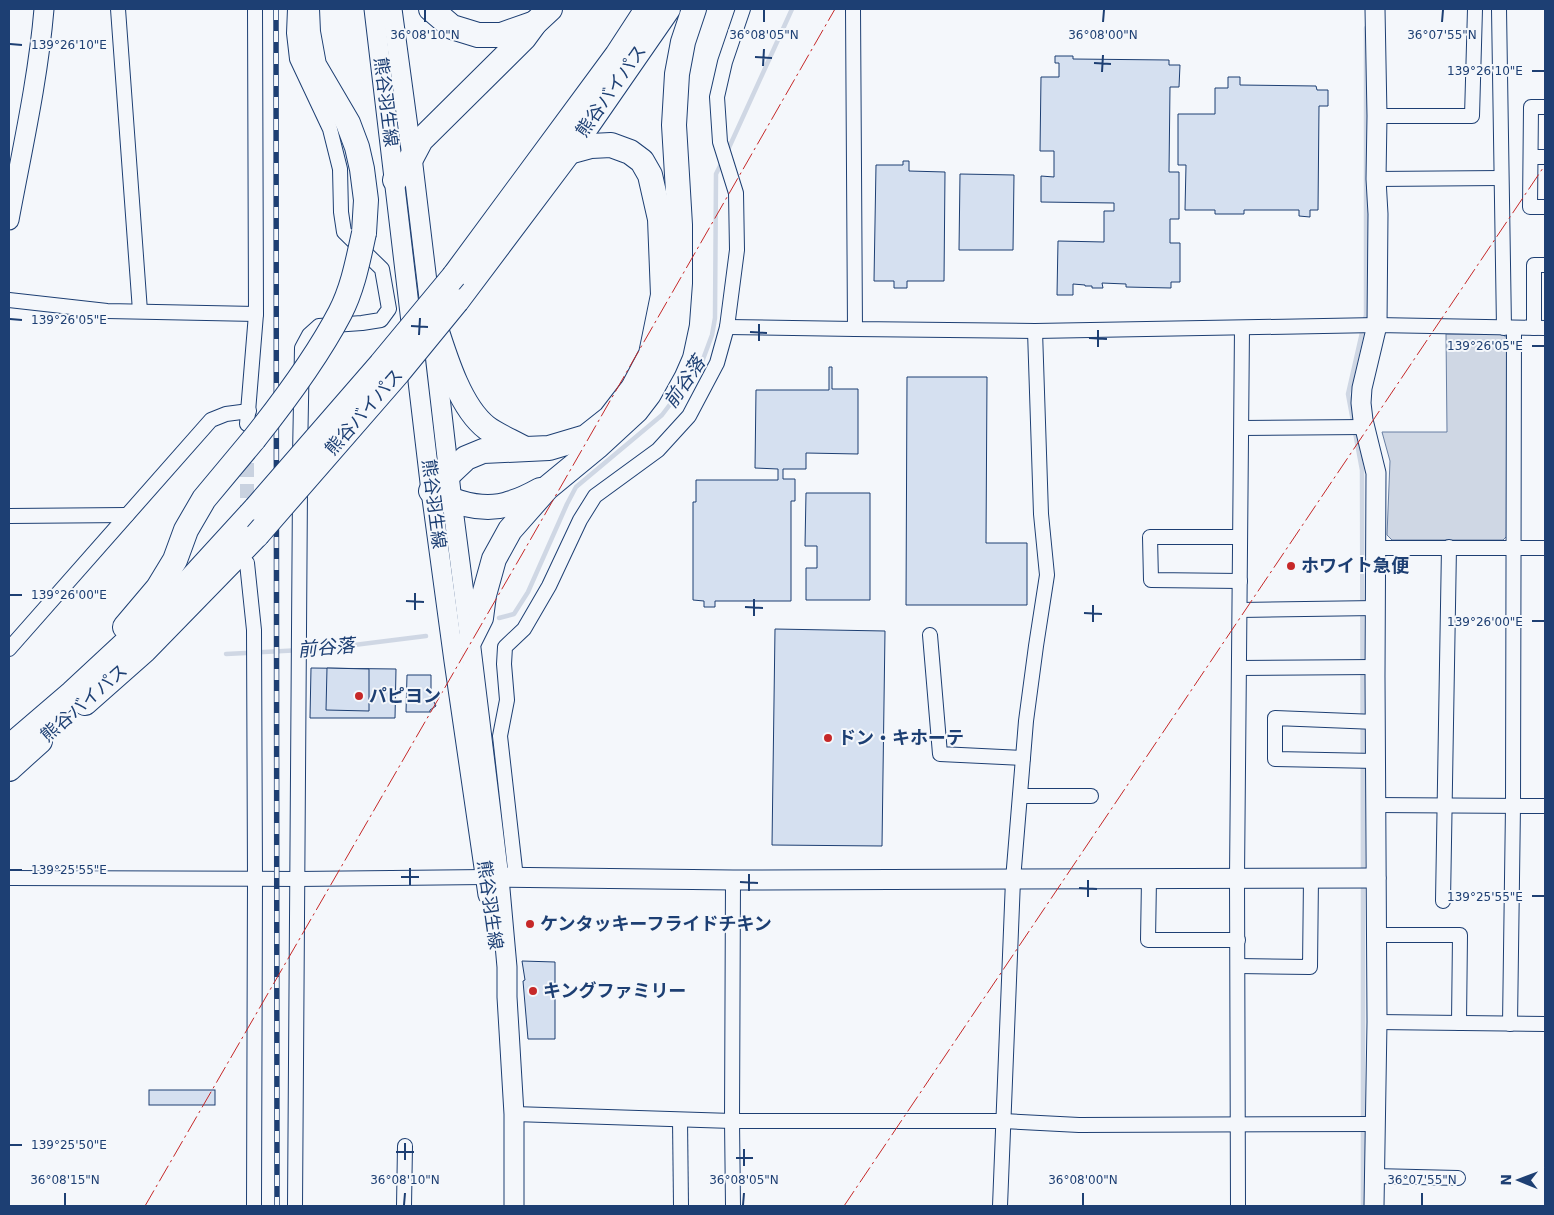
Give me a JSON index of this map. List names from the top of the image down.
{
  "streets": {
    "highway": ["熊谷バイパス"],
    "street": ["熊谷羽生線"]
  },
  "water": ["前谷落"],
  "places": [
    "ホワイト急便",
    "パピヨン",
    "ドン・キホーテ",
    "ケンタッキーフライドチキン",
    "キングファミリー"
  ],
  "north": "left",
  "coordinates": [
    "36°08'10\"N",
    "36°08'05\"N",
    "36°08'00\"N",
    "36°07'55\"N",
    "139°26'10\"E",
    "139°26'05\"E",
    "139°26'00\"E",
    "139°25'55\"E",
    "139°25'50\"E",
    "36°08'15\"N"
  ]
}
